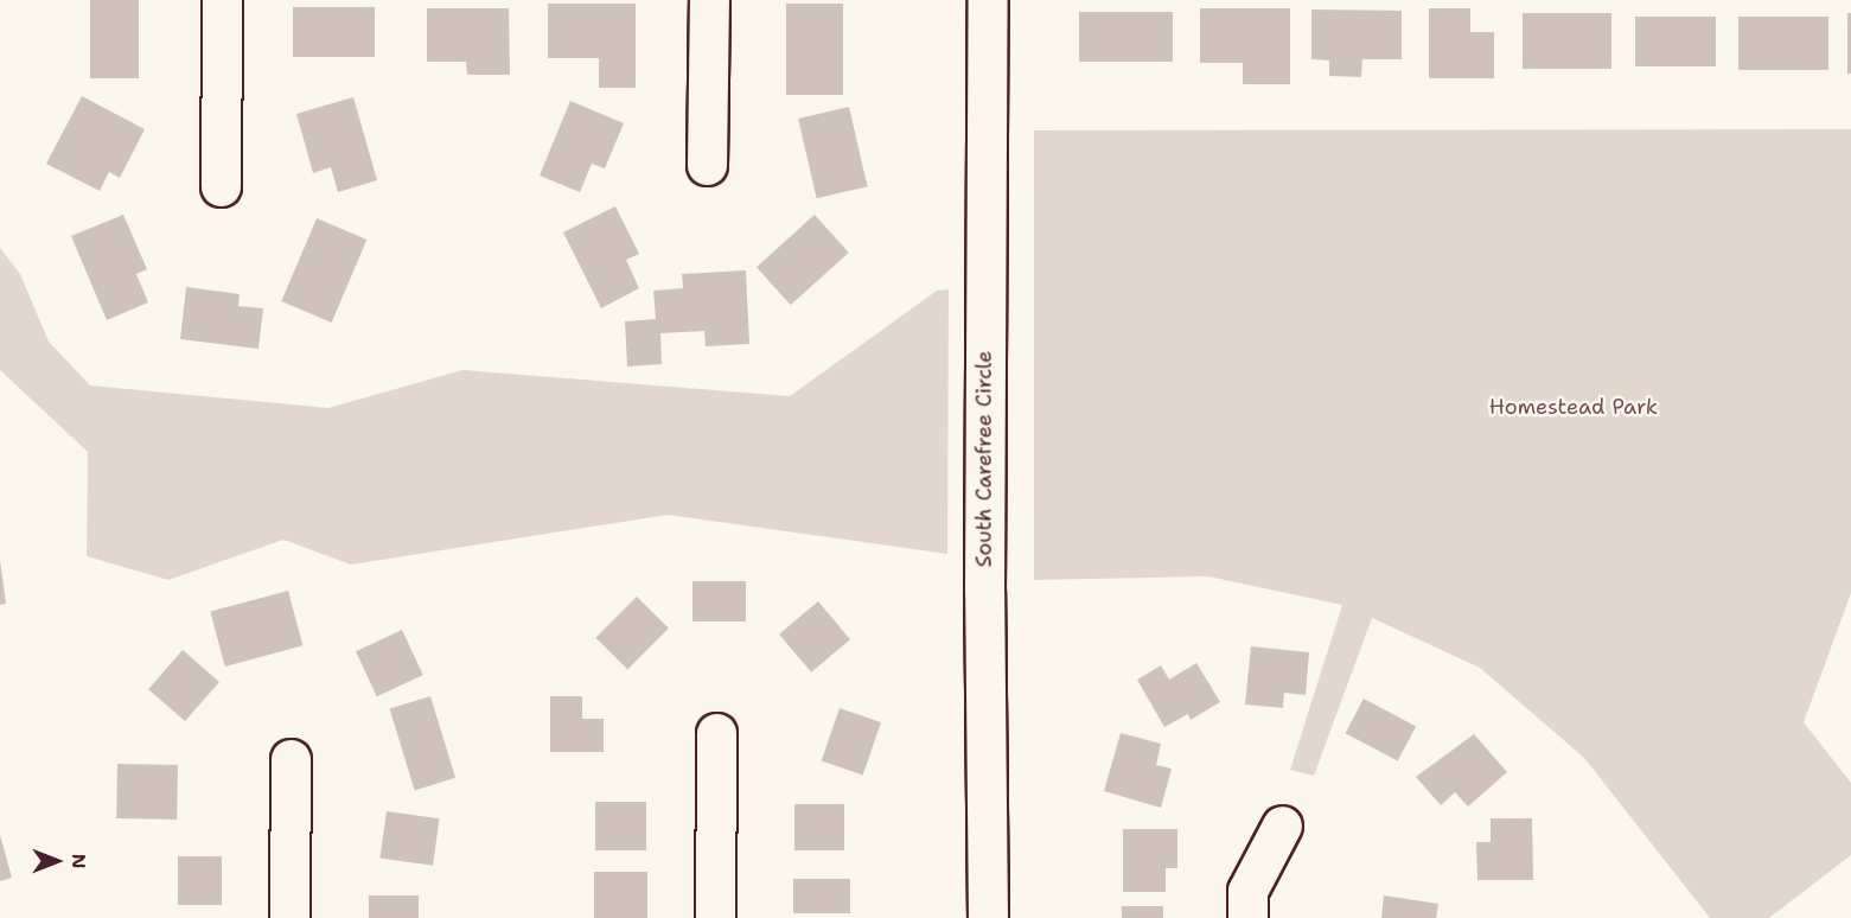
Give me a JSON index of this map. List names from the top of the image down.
{
  "streets": {
    "main road": ["South Carefree Circle"]
  },
  "parks": ["Homestead Park"],
  "north": "right"
}
